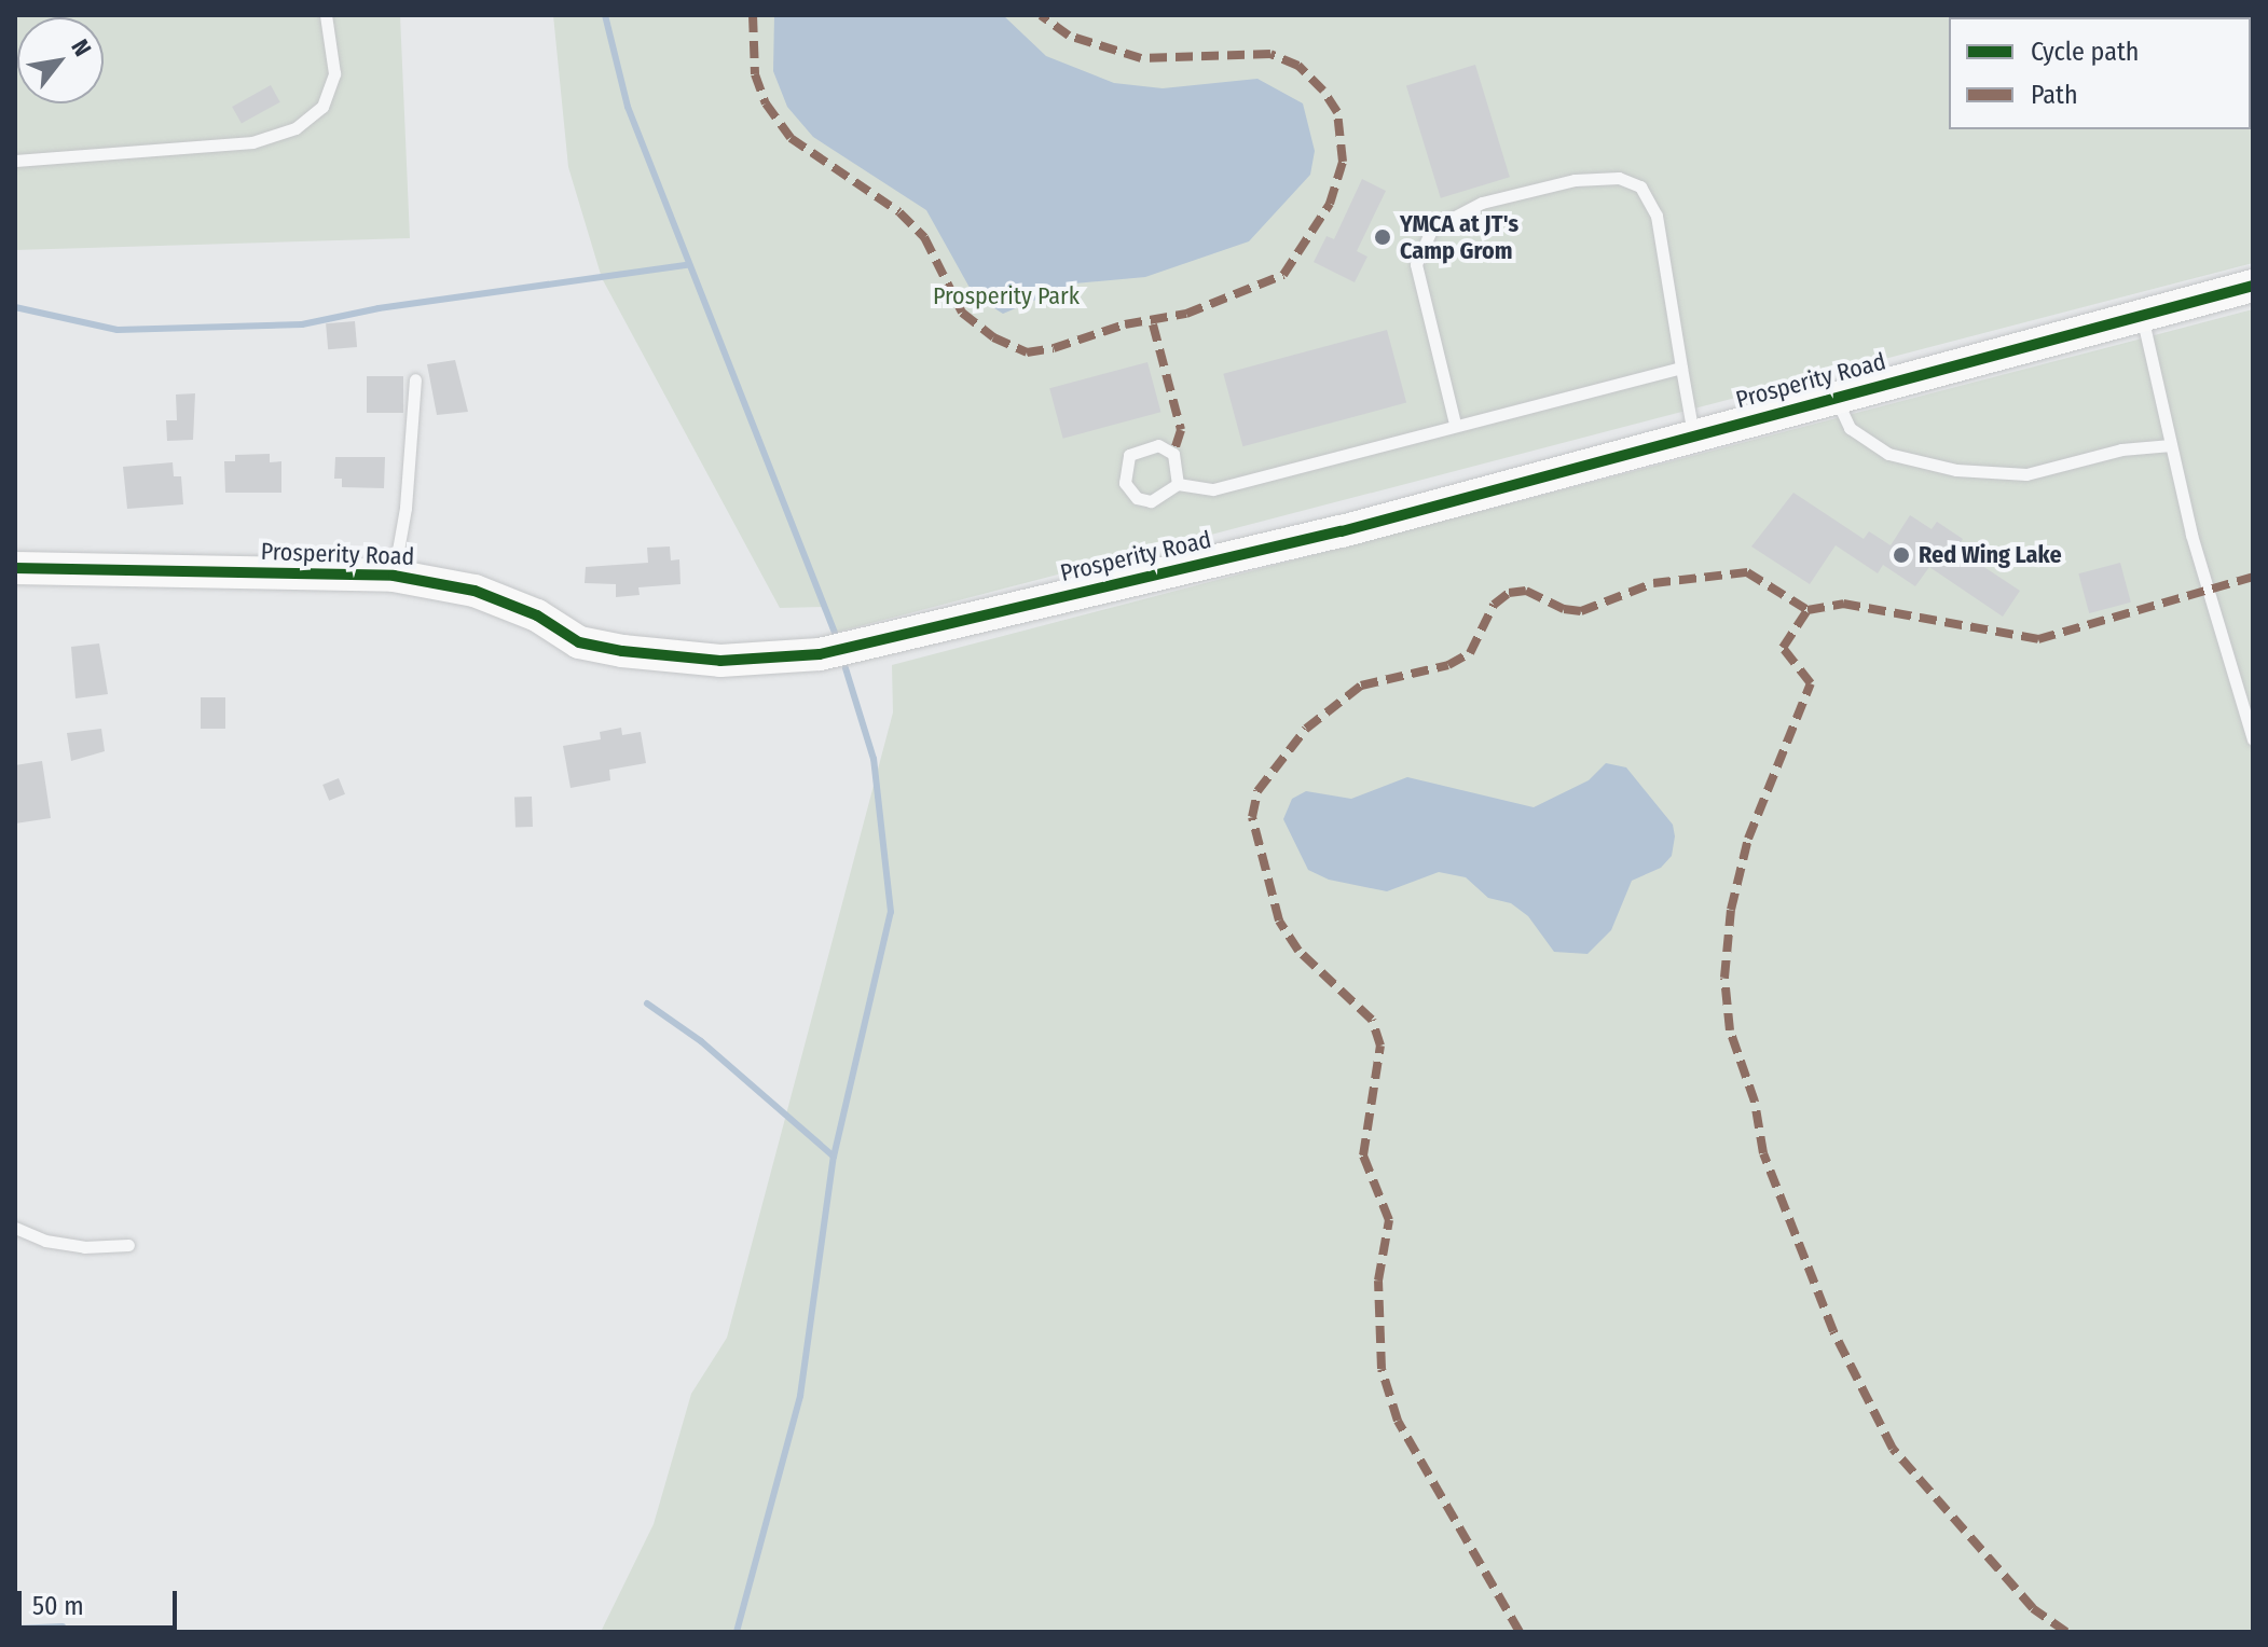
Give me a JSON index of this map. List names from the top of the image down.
{
  "streets": {
    "street": ["Prosperity Road"]
  },
  "parks": ["Prosperity Park"],
  "places": ["YMCA at JT's Camp Grom", "Red Wing Lake"],
  "legend": ["Cycle path", "Path"],
  "scale_bar": "50 m",
  "north": "top right"
}
